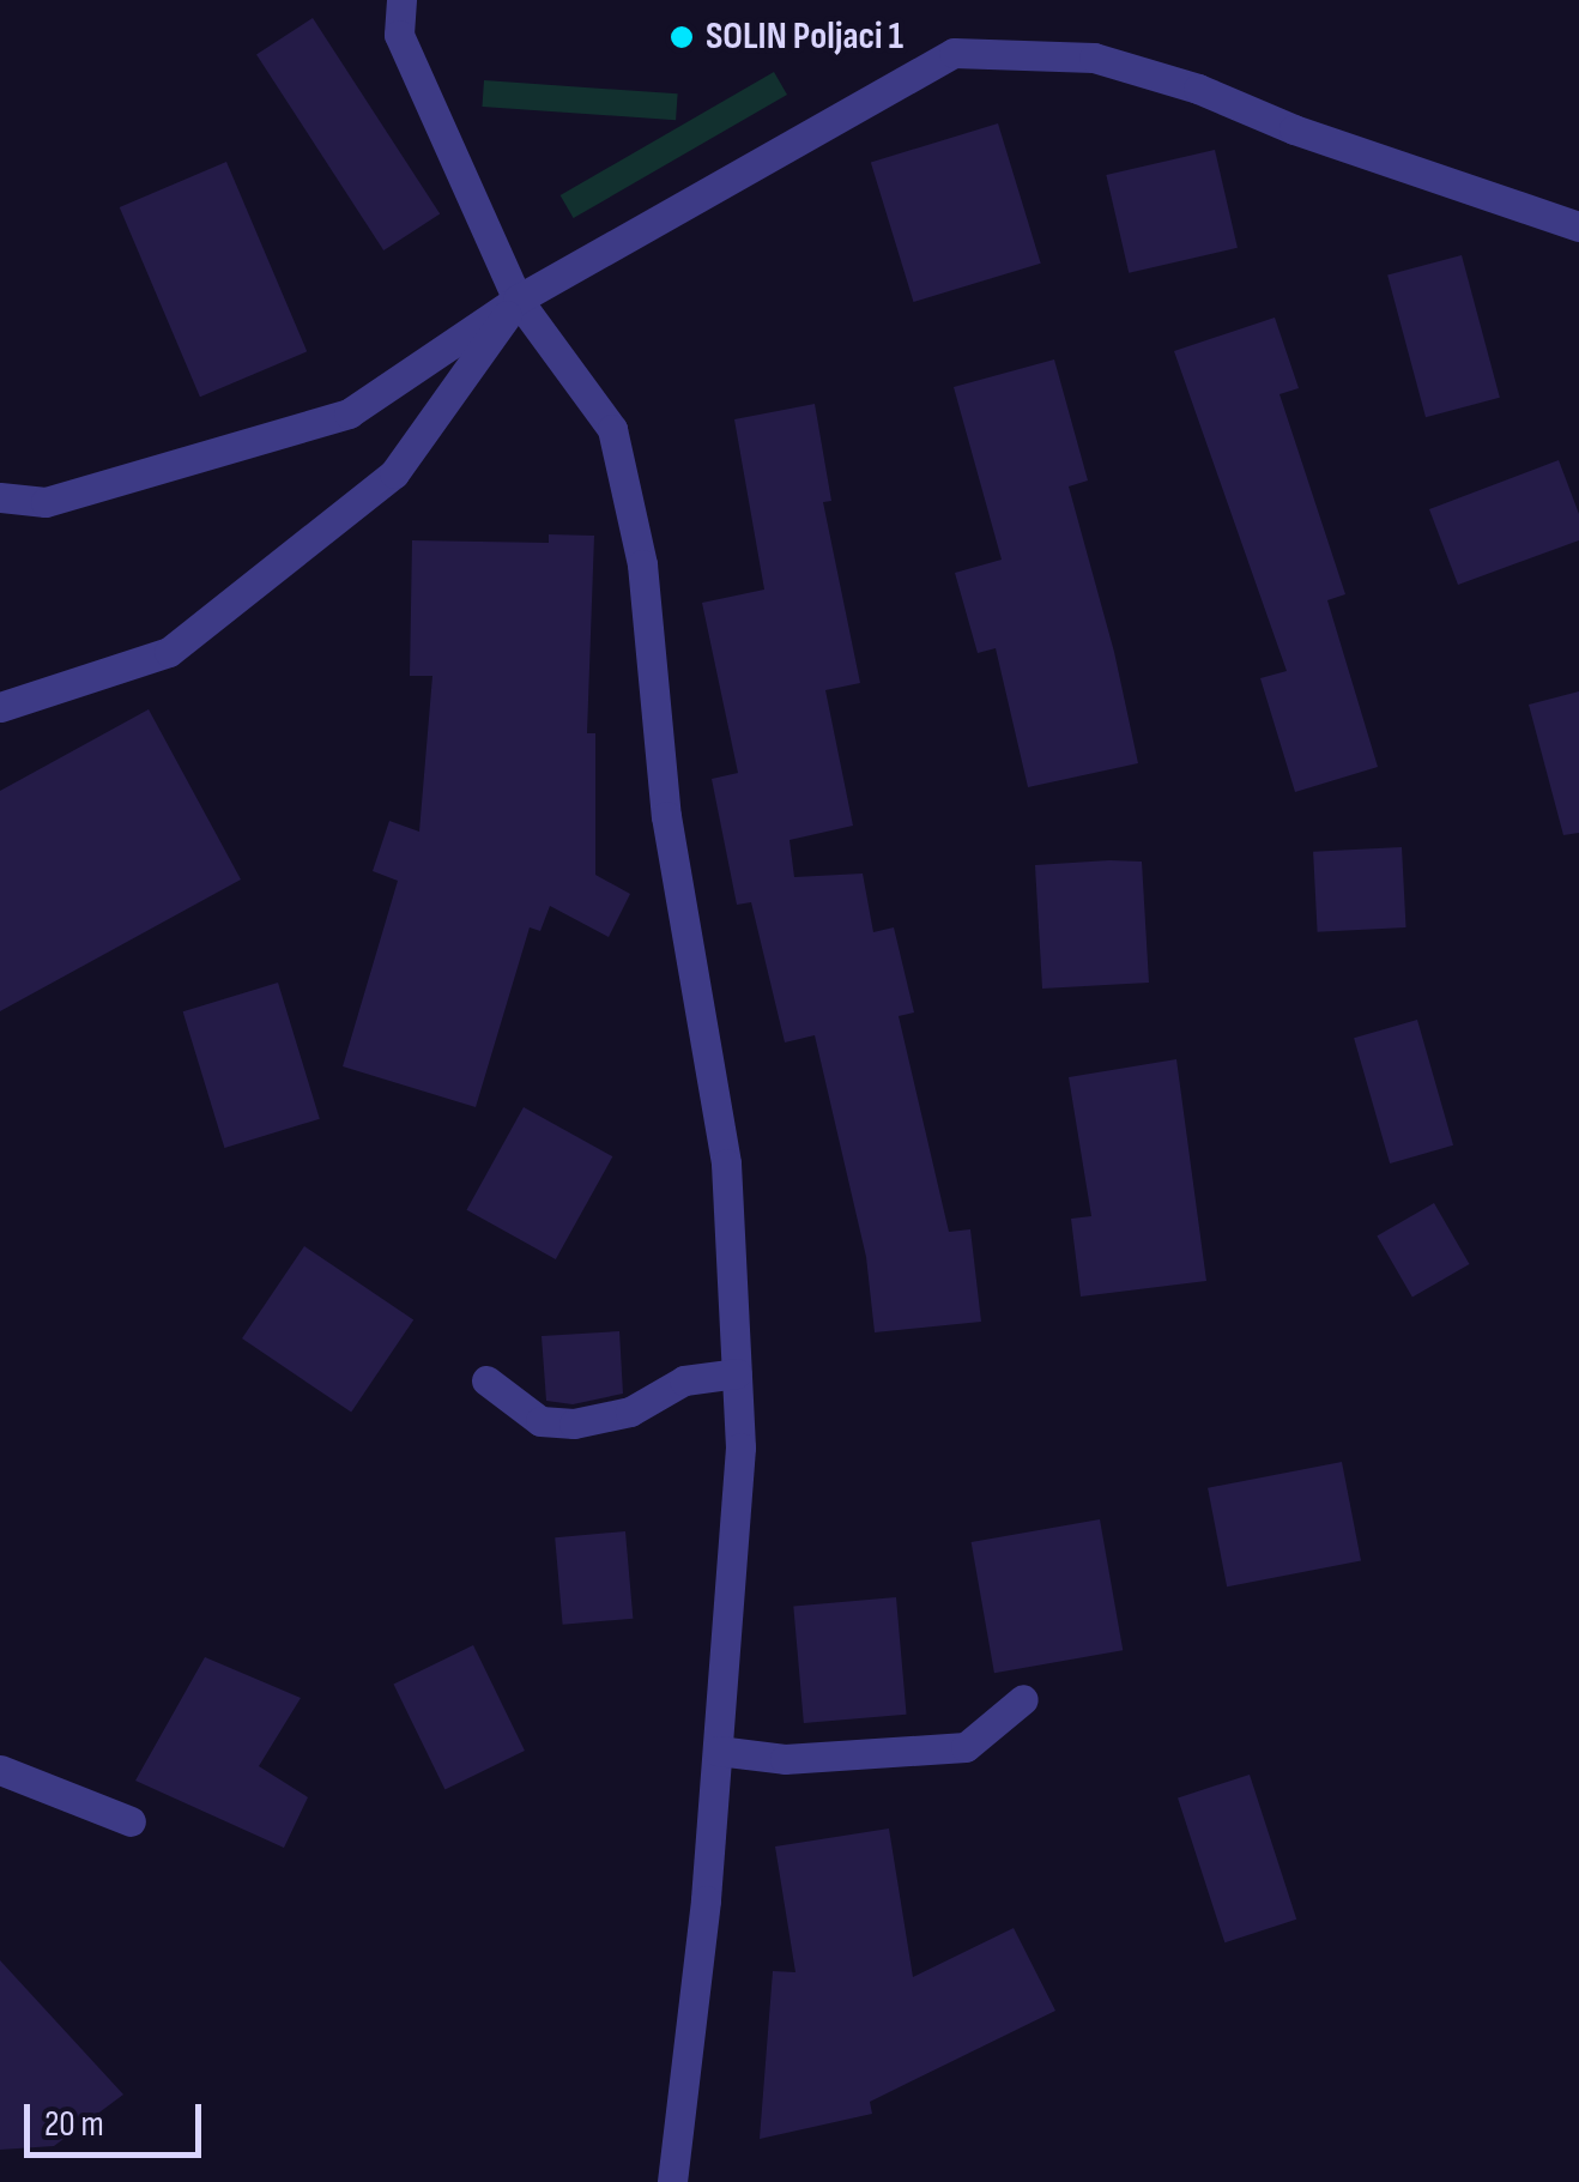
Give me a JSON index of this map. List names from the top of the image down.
{
  "places": ["SOLIN Poljaci 1"],
  "scale_bar": "20 m"
}
